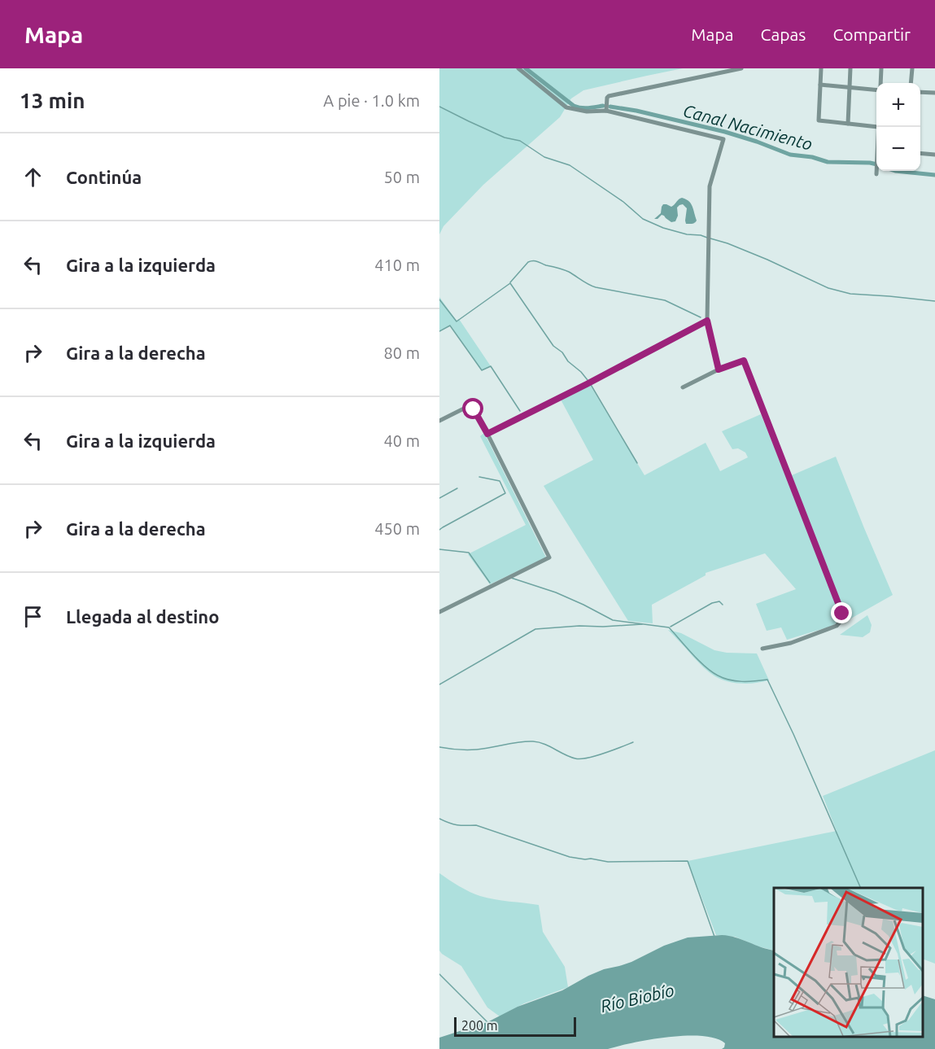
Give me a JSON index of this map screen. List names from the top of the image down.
{
  "water": ["Canal Nacimiento", "Río Biobío"],
  "scale_bar": "200 m",
  "page": {
    "header": "Mapa",
    "nav": ["Mapa", "Capas", "Compartir"],
    "heading": ["13 min", "A pie · 1.0 km"],
    "map_buttons": ["+", "−"],
    "list": [
      ["Continúa", "50 m"],
      ["Gira a la izquierda", "410 m"],
      ["Gira a la derecha", "80 m"],
      ["Gira a la izquierda", "40 m"],
      ["Gira a la derecha", "450 m"],
      "Llegada al destino"
    ],
    "scale": "200 m"
  }
}
